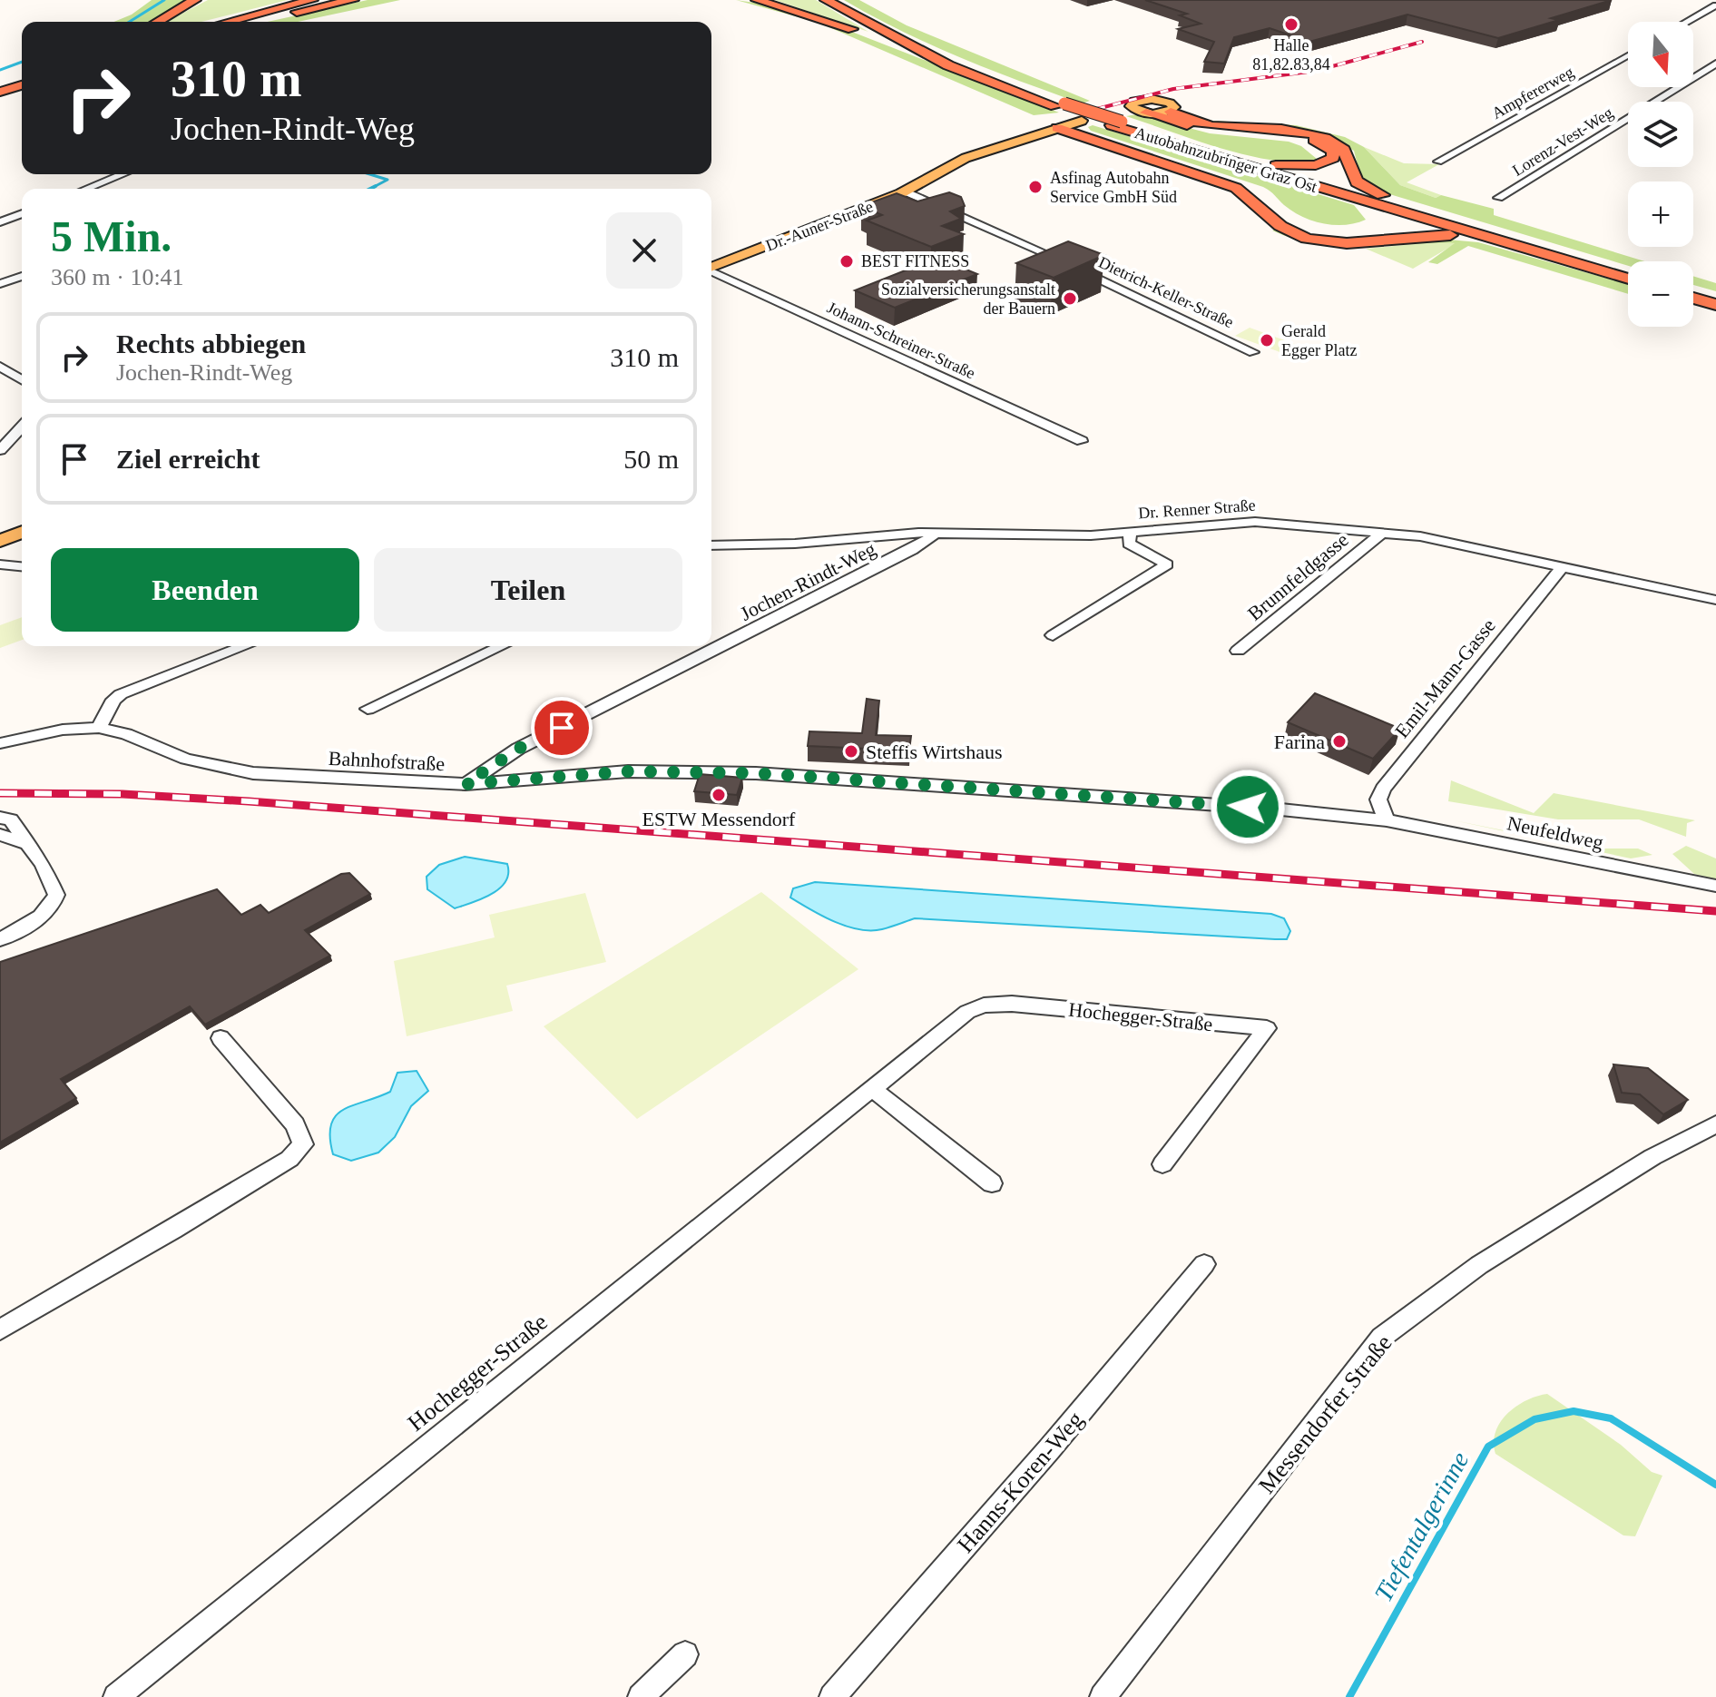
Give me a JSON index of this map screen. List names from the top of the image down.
{
  "streets": {
    "highway": ["Autobahnzubringer Graz Ost"],
    "main road": ["Dr.-Auner-Straße"],
    "street": [
      "Ampfererweg",
      "Lorenz-Vest-Weg",
      "Dietrich-Keller-Straße",
      "Johann-Schreiner-Straße",
      "Dr. Renner Straße",
      "Brunnfeldgasse",
      "Jochen-Rindt-Weg",
      "Emil-Mann-Gasse",
      "Bahnhofstraße",
      "Neufeldweg",
      "Hochegger-Straße",
      "Messendorfer Straße",
      "Hanns-Koren-Weg"
    ]
  },
  "crossings": [
    ["Dr.-Auner-Straße", "Dietrich-Keller-Straße"],
    ["Dr. Renner Straße", "Brunnfeldgasse"],
    ["Dr. Renner Straße", "Jochen-Rindt-Weg"],
    ["Dr. Renner Straße", "Emil-Mann-Gasse"],
    ["Jochen-Rindt-Weg", "Bahnhofstraße"],
    ["Emil-Mann-Gasse", "Bahnhofstraße"],
    ["Emil-Mann-Gasse", "Neufeldweg"],
    ["Bahnhofstraße", "Neufeldweg"]
  ],
  "water": ["Tiefentalgerinne"],
  "places": [
    "Halle 81,82.83,84",
    "Asfinag Autobahn Service GmbH Süd",
    "BEST FITNESS",
    "Sozialversicherungsanstalt der Bauern",
    "Gerald Egger Platz",
    "Farina",
    "Steffis Wirtshaus",
    "ESTW Messendorf"
  ],
  "north": "bottom",
  "page": {
    "map_buttons": ["+", "−"],
    "turn": ["310 m", "Jochen-Rindt-Weg"],
    "heading": ["5 Min.", "360 m · 10:41"],
    "list": [
      {
        "name": "Rechts abbiegen",
        "note": "Jochen-Rindt-Weg",
        "value": "310 m"
      },
      {
        "name": "Ziel erreicht",
        "value": "50 m"
      }
    ],
    "buttons": ["Beenden", "Teilen"]
  }
}
